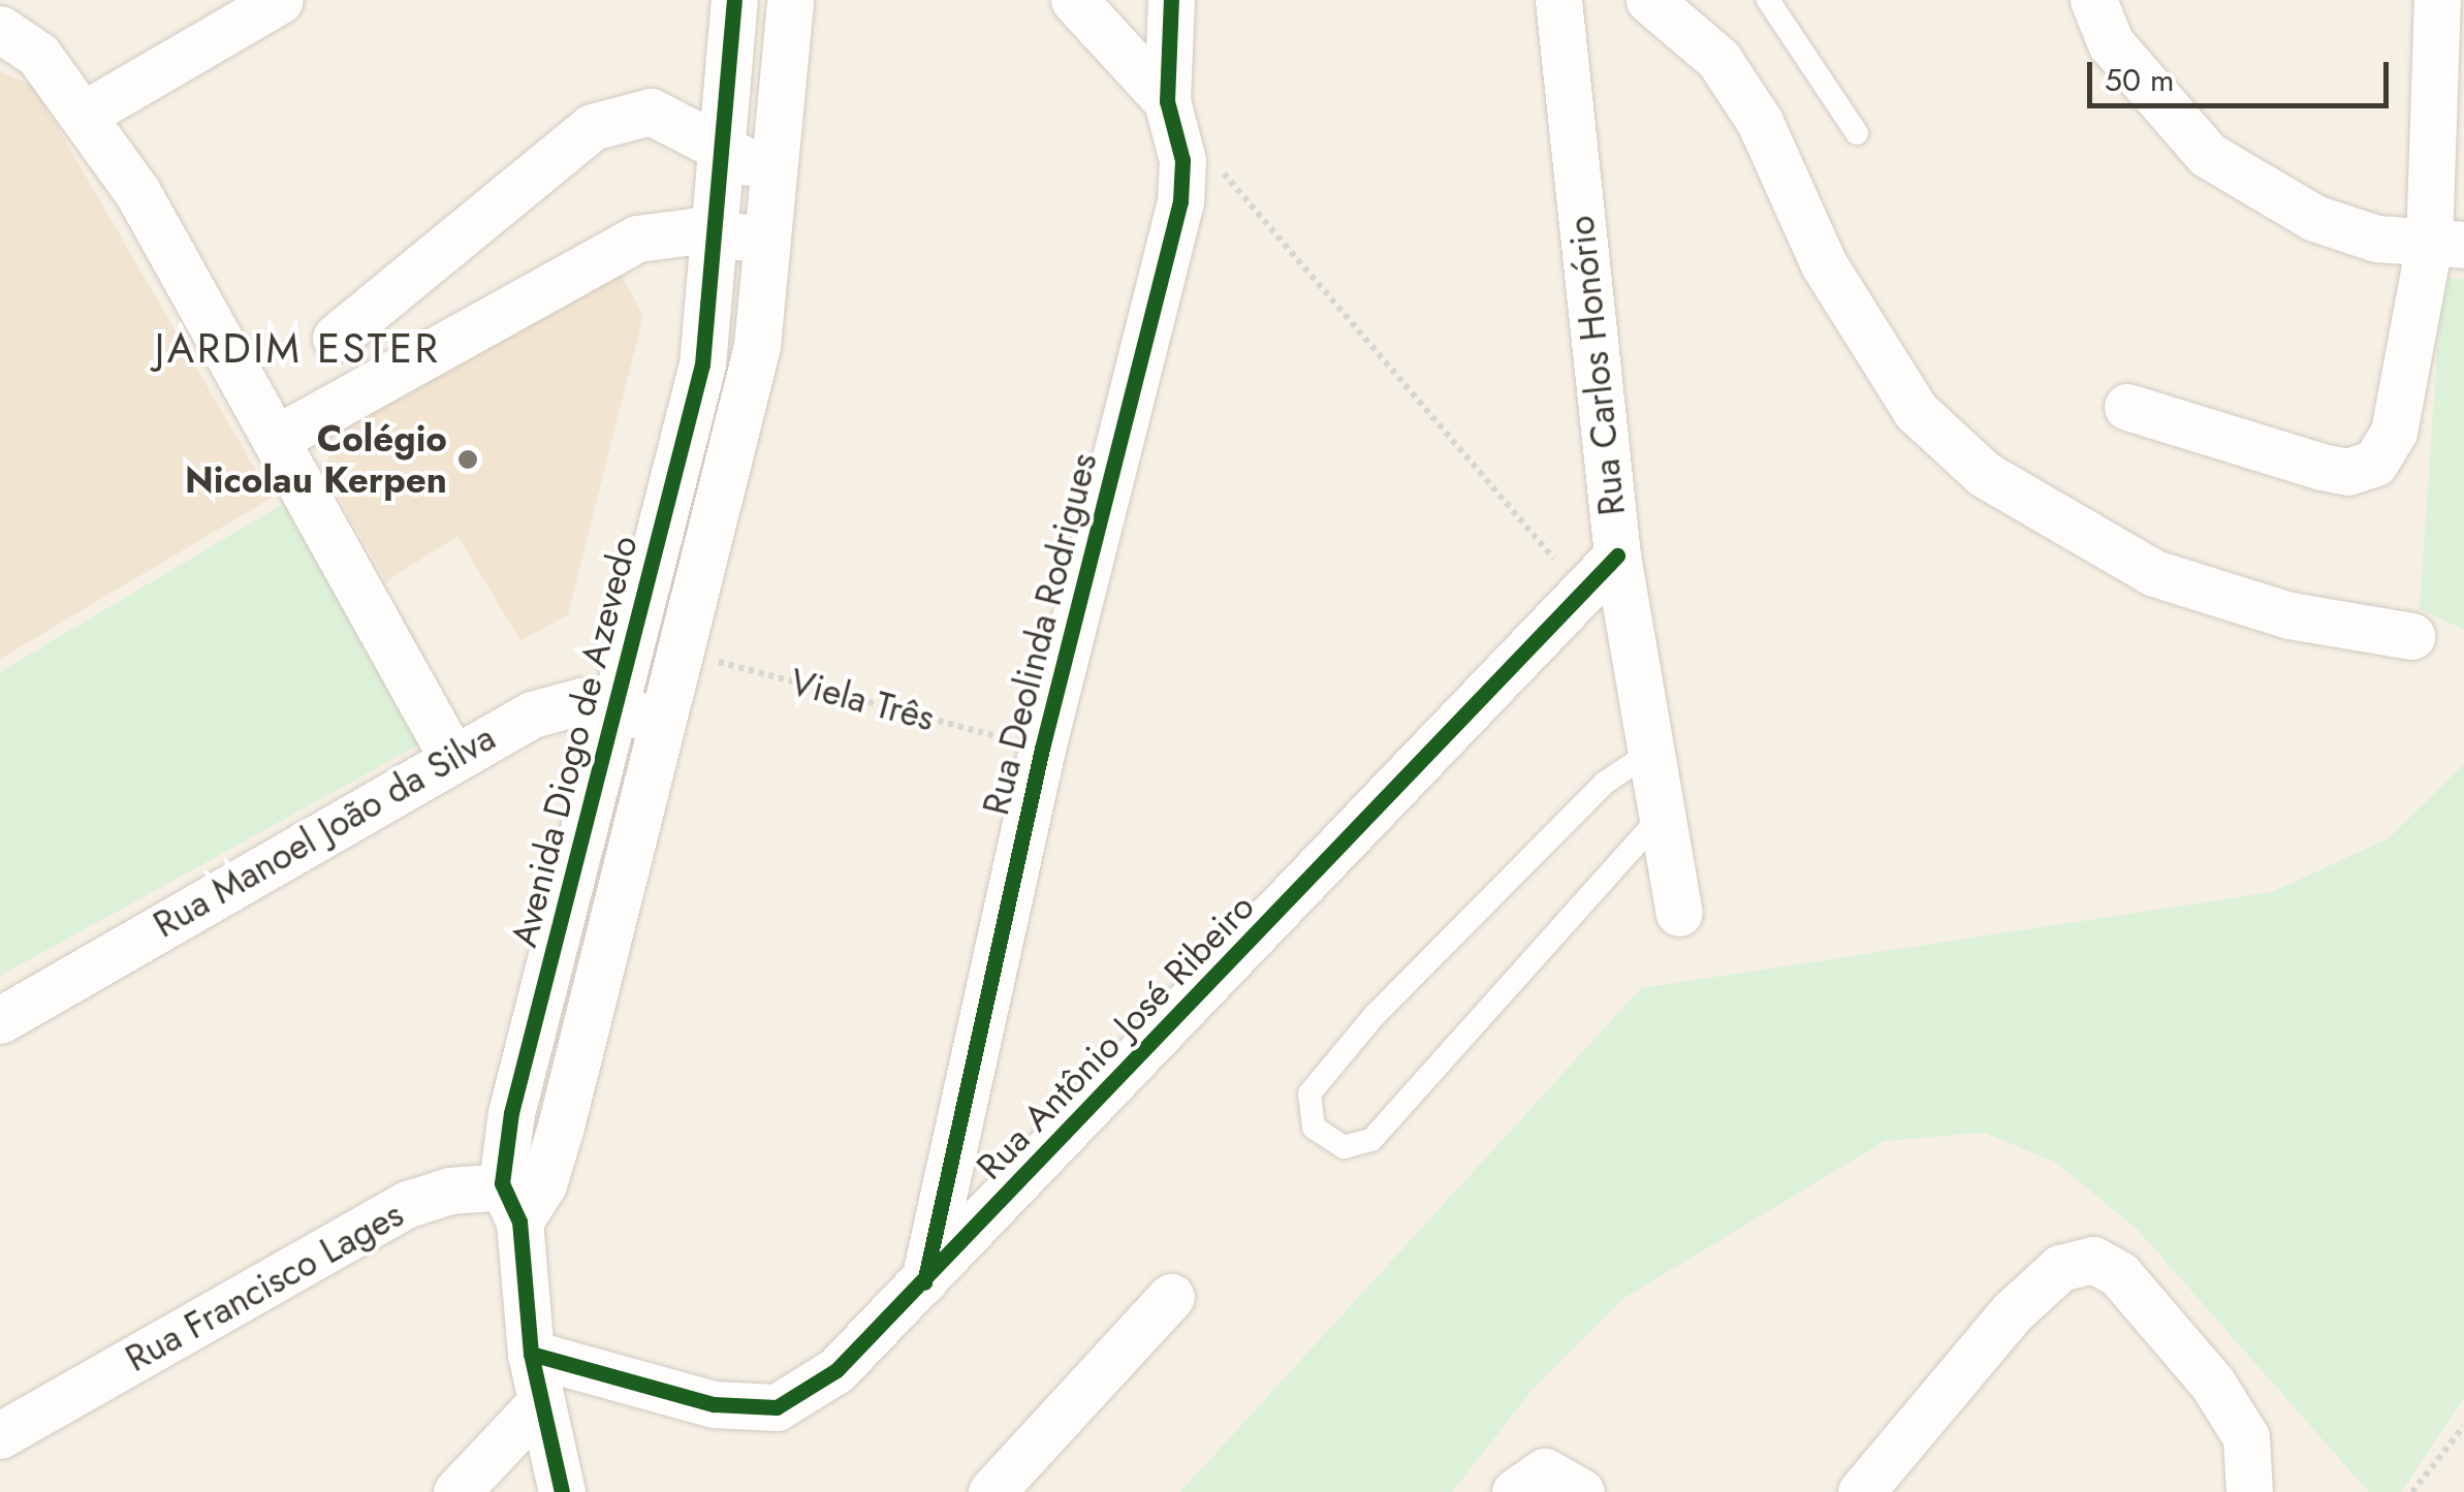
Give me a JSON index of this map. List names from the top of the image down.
{
  "streets": {
    "street": [
      "Rua Carlos Honório",
      "Rua Deolinda Rodrigues",
      "Avenida Diogo de Azevedo",
      "Rua Manoel João da Silva",
      "Rua Antônio José Ribeiro",
      "Rua Francisco Lages"
    ],
    "path": ["Viela Três"]
  },
  "crossings": [
    ["Rua Carlos Honório", "Rua Antônio José Ribeiro"],
    ["Rua Deolinda Rodrigues", "Viela Três"],
    ["Rua Deolinda Rodrigues", "Rua Antônio José Ribeiro"],
    ["Viela Três", "Avenida Diogo de Azevedo"],
    ["Avenida Diogo de Azevedo", "Rua Manoel João da Silva"],
    ["Avenida Diogo de Azevedo", "Rua Antônio José Ribeiro"],
    ["Avenida Diogo de Azevedo", "Rua Francisco Lages"]
  ],
  "districts": ["JARDIM ESTER"],
  "places": ["Colégio Nicolau Kerpen"],
  "scale_bar": "50 m"
}
